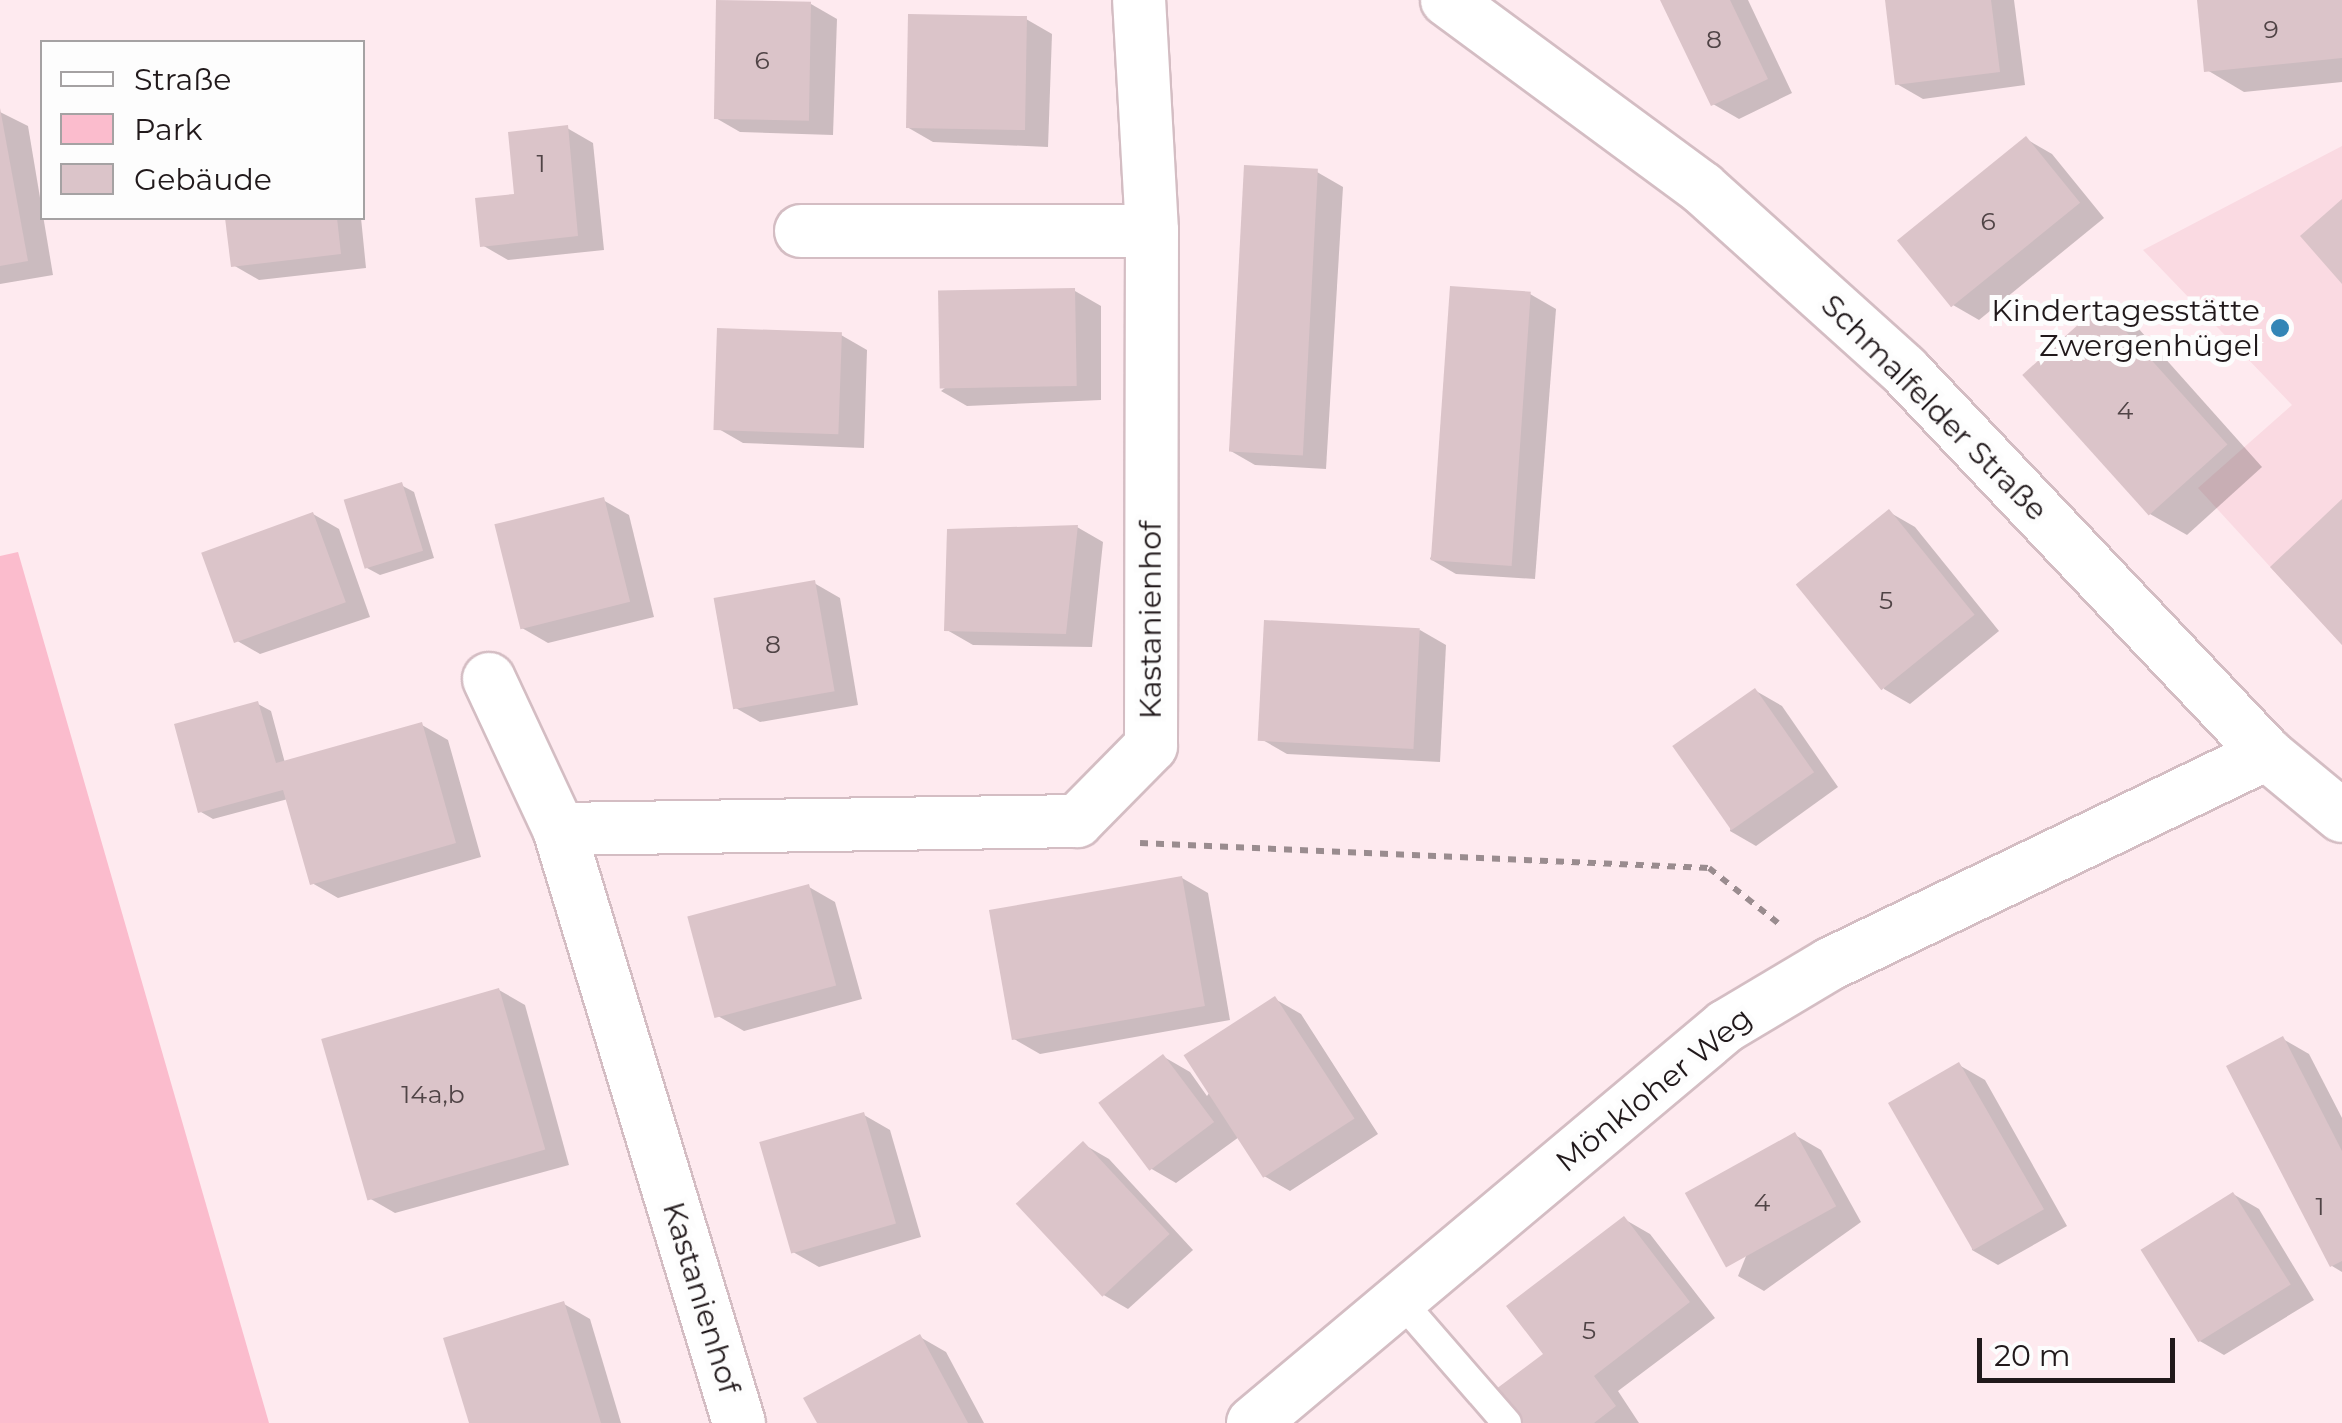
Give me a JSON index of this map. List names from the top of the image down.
{
  "streets": {
    "street": ["Schmalfelder Straße", "Kastanienhof", "Mönkloher Weg"]
  },
  "crossings": [
    ["Schmalfelder Straße", "Mönkloher Weg"]
  ],
  "places": ["Kindertagesstätte Zwergenhügel"],
  "house_numbers": [
    "9",
    "8",
    "6",
    "1",
    "6",
    "4",
    "5",
    "8",
    "14a,b",
    "4",
    "1",
    "5"
  ],
  "legend": ["Straße", "Park", "Gebäude"],
  "scale_bar": "20 m"
}
